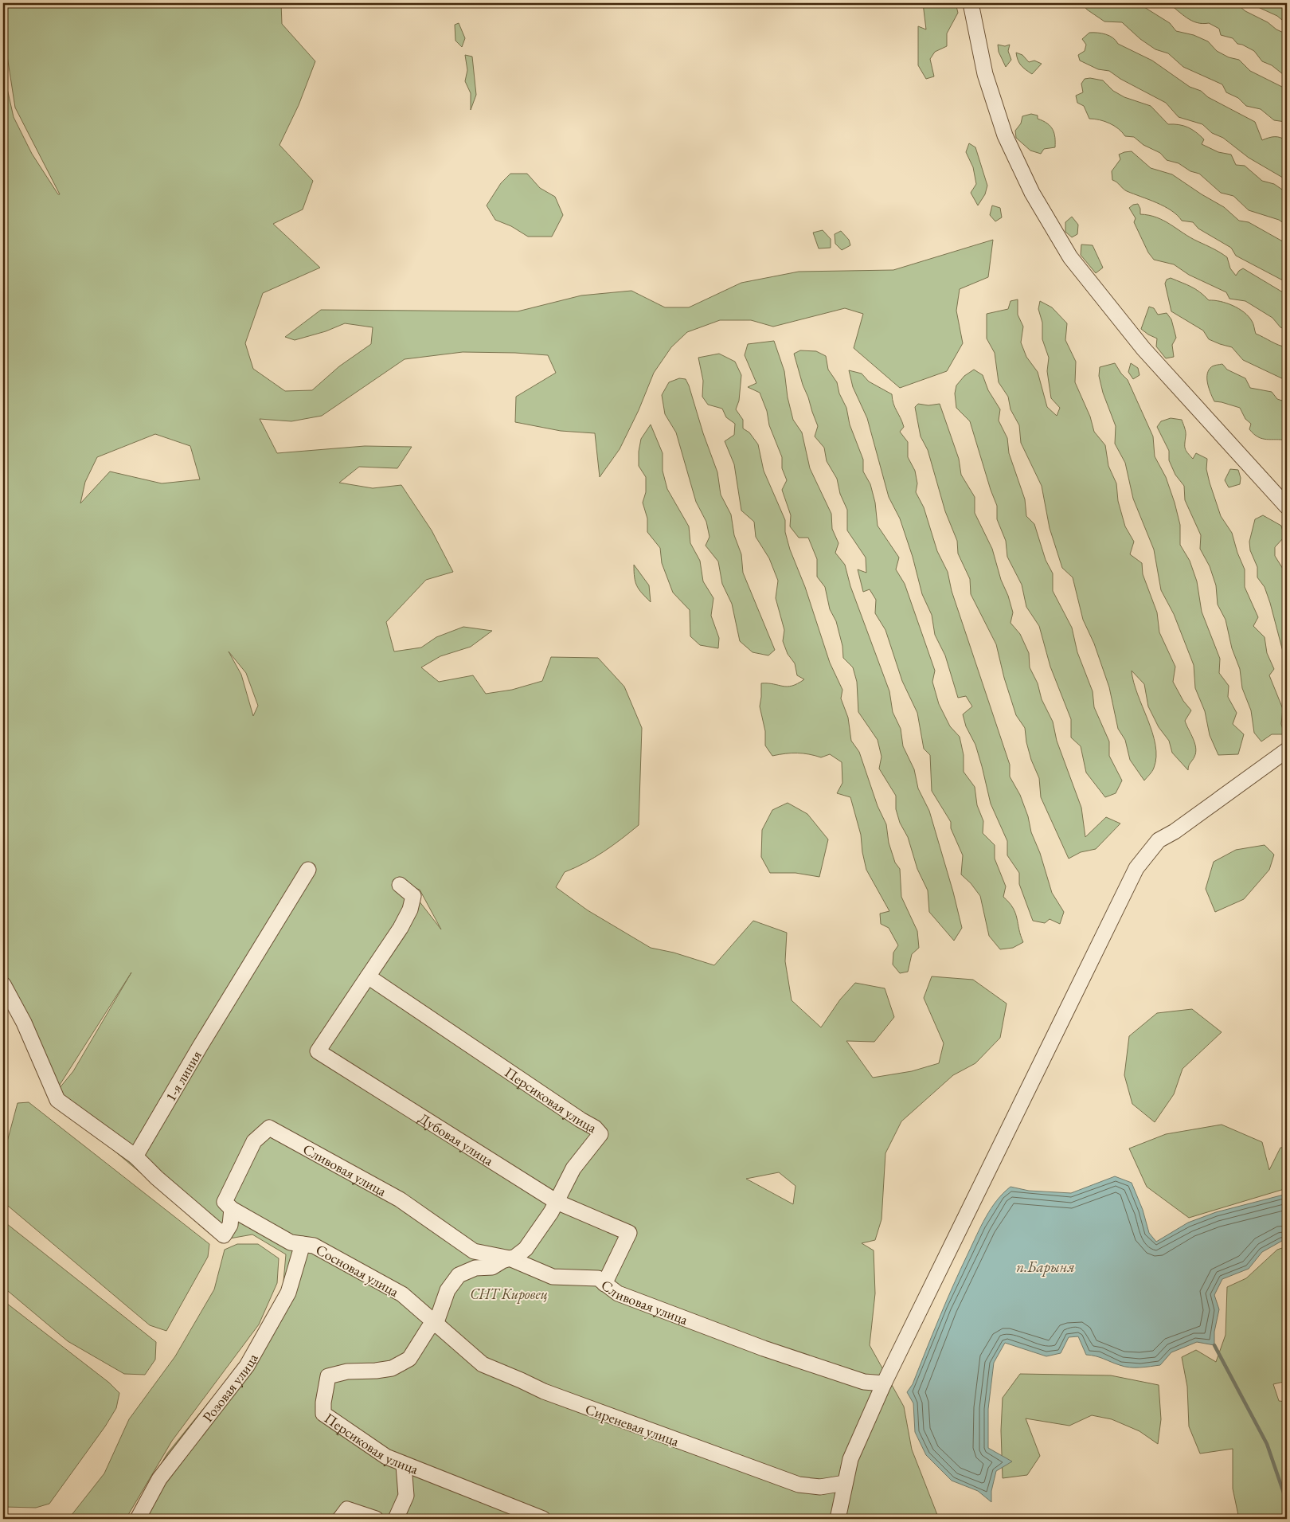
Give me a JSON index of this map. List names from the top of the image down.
{
  "streets": {
    "street": [
      "1-я линия",
      "Персиковая улица",
      "Дубовая улица",
      "Сливовая улица",
      "Сосновая улица",
      "Розовая улица",
      "Сиреневая улица"
    ]
  },
  "crossings": [
    ["Персиковая улица", "Дубовая улица"],
    ["Персиковая улица", "Сливовая улица"],
    ["Персиковая улица", "Сосновая улица"],
    ["Персиковая улица", "Сиреневая улица"],
    ["Дубовая улица", "Сливовая улица"],
    ["Сливовая улица", "Сосновая улица"],
    ["Сосновая улица", "Розовая улица"],
    ["Сосновая улица", "Сиреневая улица"]
  ],
  "water": ["п.Барыня"],
  "parks": ["СНТ Кировец"]
}
